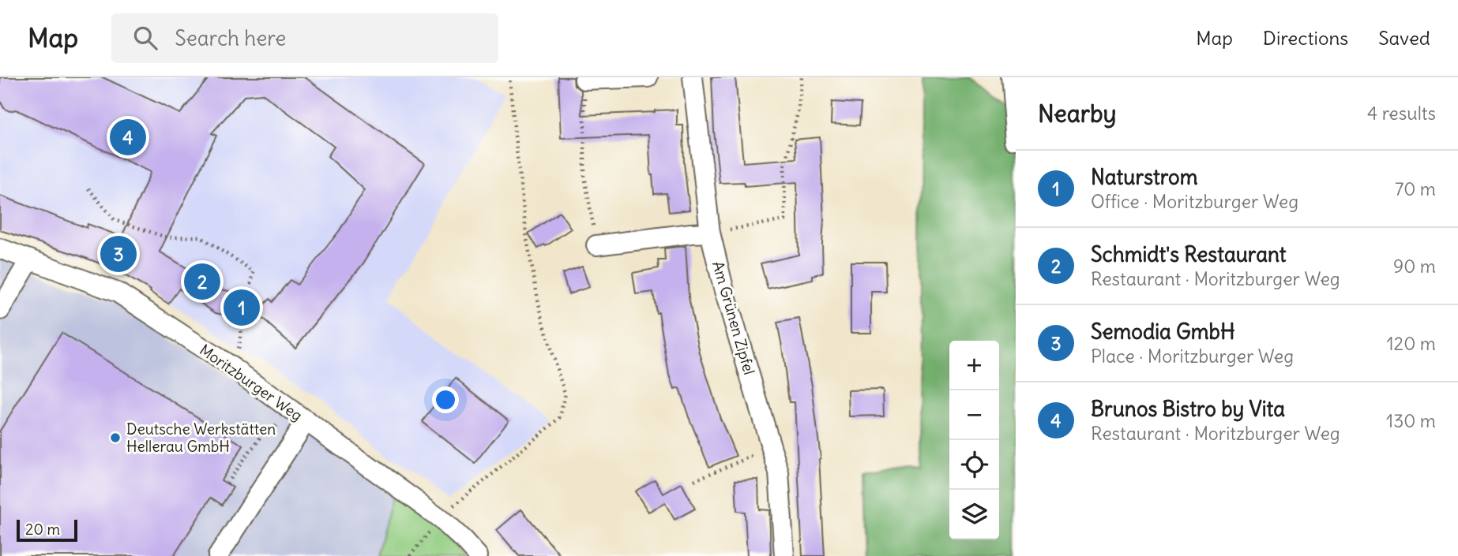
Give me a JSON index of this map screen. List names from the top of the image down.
{
  "streets": {
    "street": ["Am Grünen Zipfel", "Moritzburger Weg"]
  },
  "places": ["Deutsche Werkstätten Hellerau GmbH"],
  "scale_bar": "20 m",
  "page": {
    "header": "Map",
    "search": "Search here",
    "nav": ["Map", "Directions", "Saved"],
    "heading": ["Nearby", "4 results"],
    "pins": [
      "4",
      "3",
      "2",
      "1"
    ],
    "list": [
      {
        "mark": "1",
        "name": "Naturstrom",
        "note": "Office · Moritzburger Weg",
        "value": "70 m"
      },
      {
        "mark": "2",
        "name": "Schmidt's Restaurant",
        "note": "Restaurant · Moritzburger Weg",
        "value": "90 m"
      },
      {
        "mark": "3",
        "name": "Semodia GmbH",
        "note": "Place · Moritzburger Weg",
        "value": "120 m"
      },
      {
        "mark": "4",
        "name": "Brunos Bistro by Vita",
        "note": "Restaurant · Moritzburger Weg",
        "value": "130 m"
      }
    ],
    "map_buttons": ["+", "−"],
    "scale": "20 m"
  }
}
